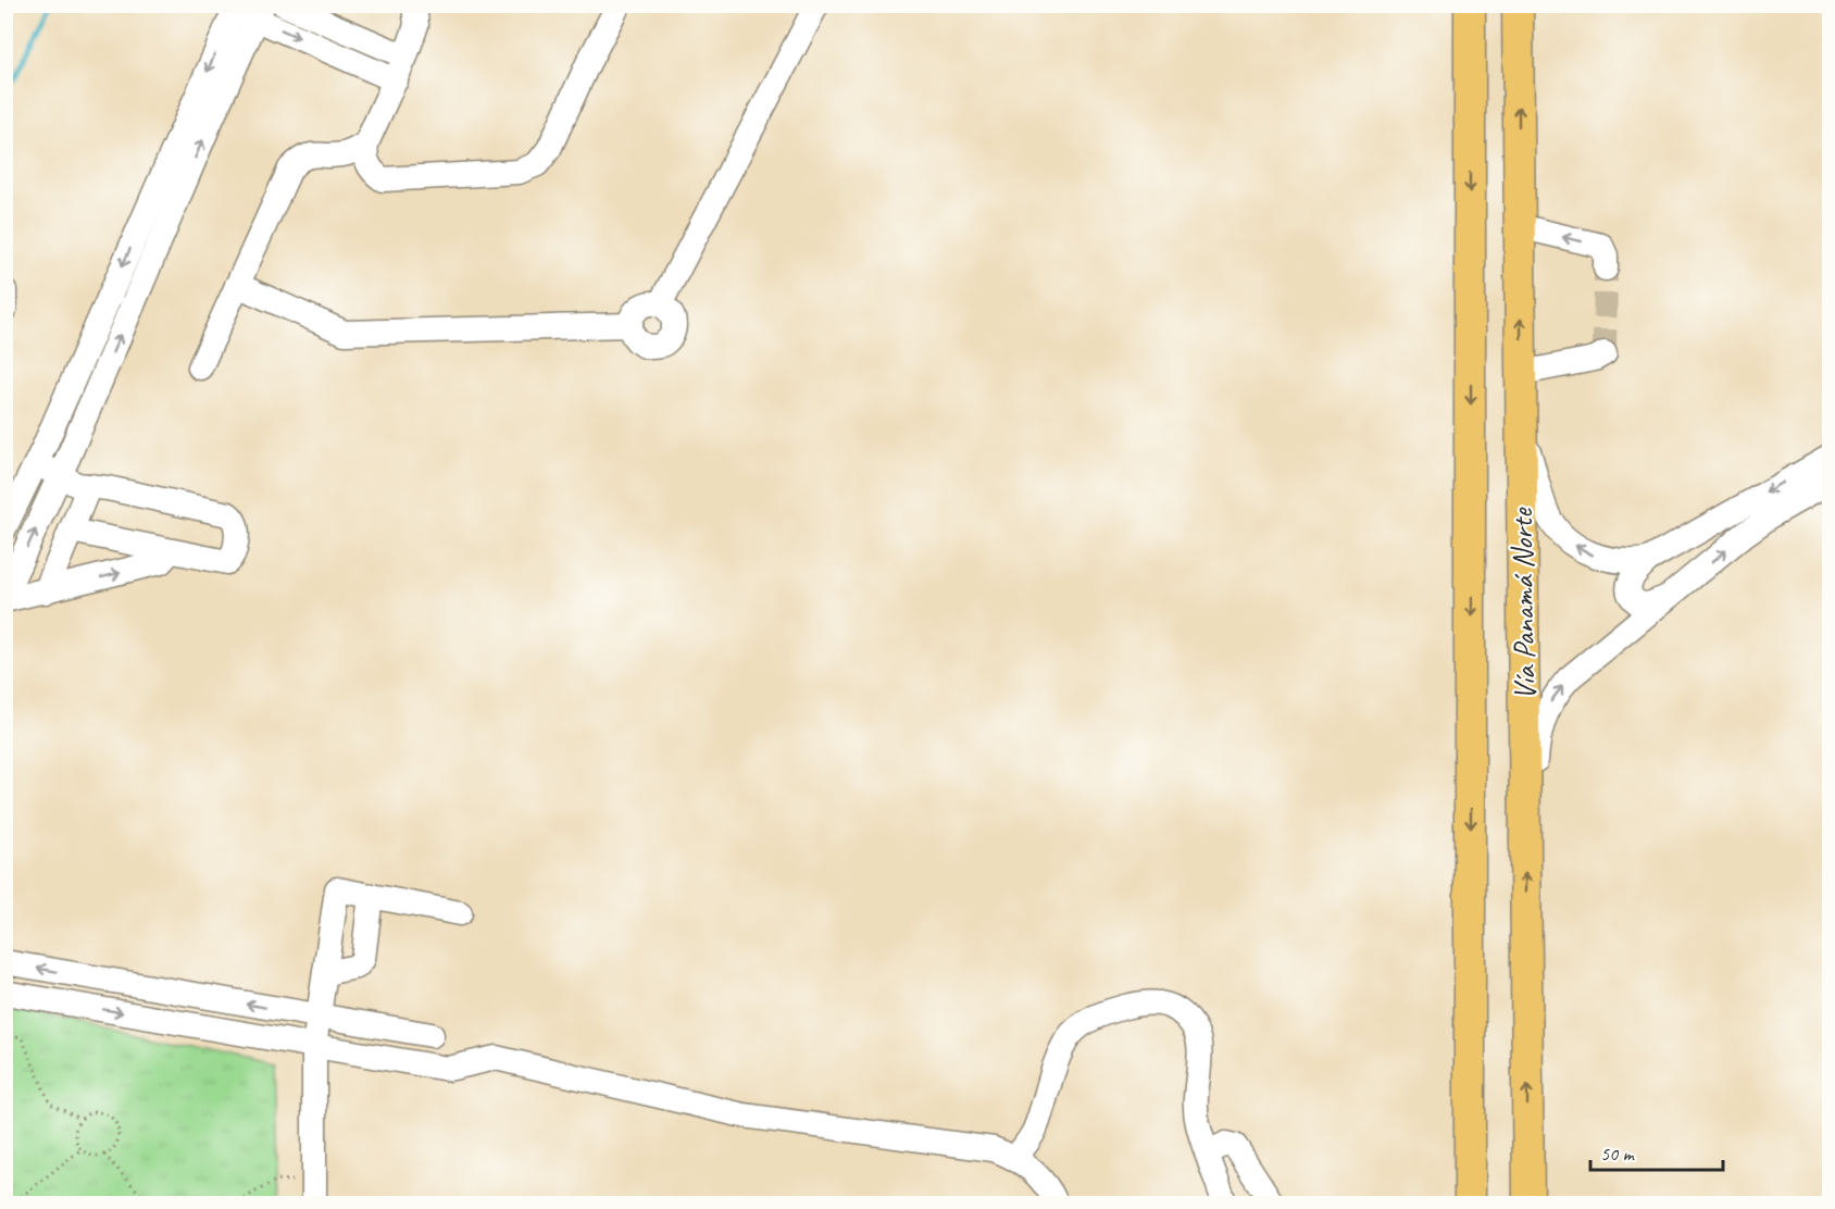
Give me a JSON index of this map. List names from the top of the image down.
{
  "streets": {
    "main road": ["Vía Panamá Norte"]
  },
  "scale_bar": "50 m"
}
